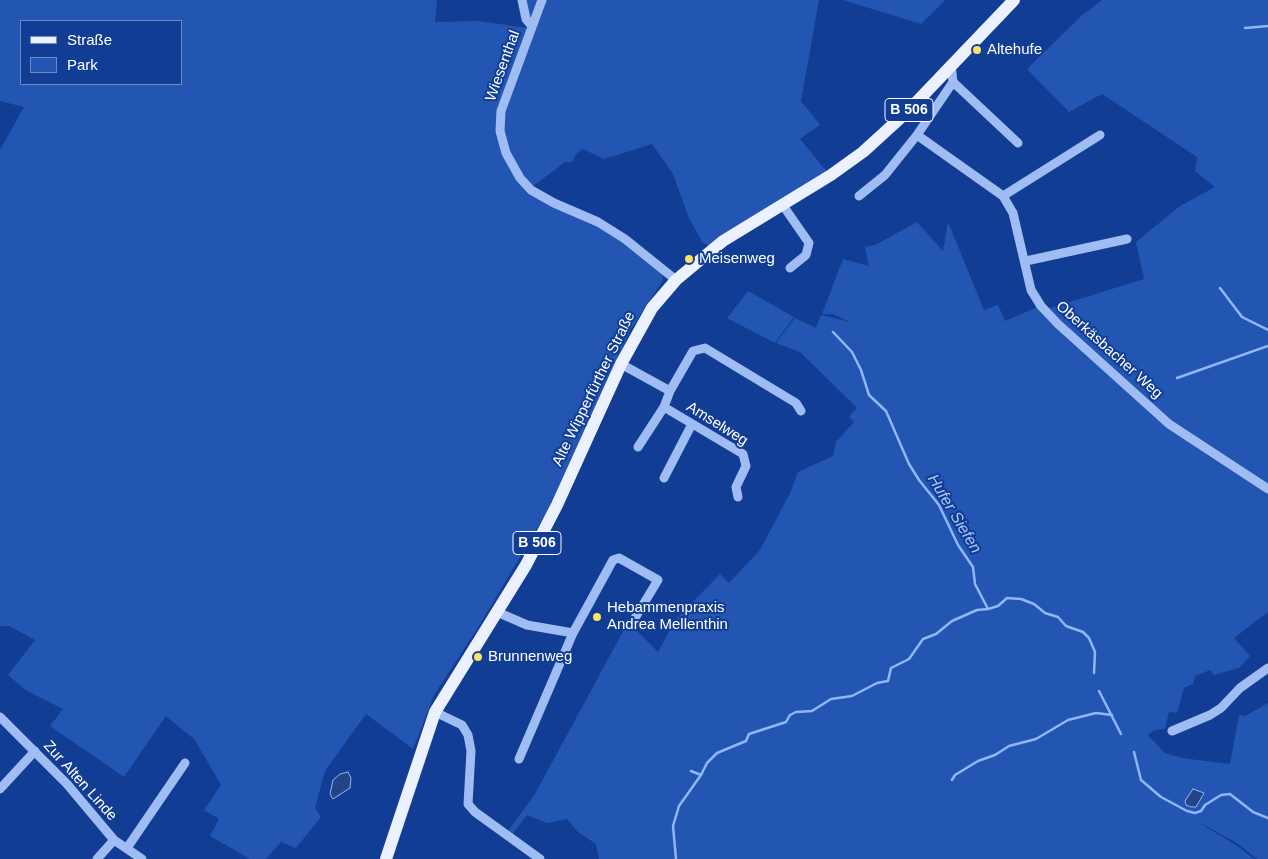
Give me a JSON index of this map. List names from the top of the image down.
{
  "streets": {
    "main road": ["B 506", "Alte Wipperfürther Straße"],
    "street": [
      "Wiesenthal",
      "Oberkäsbacher Weg",
      "Amselweg",
      "Zur Alten Linde"
    ]
  },
  "crossings": [
    ["Wiesenthal", "Alte Wipperfürther Straße"]
  ],
  "water": ["Hufer Siefen"],
  "places": [
    "Altehufe",
    "Meisenweg",
    "Hebammenpraxis Andrea Mellenthin",
    "Brunnenweg"
  ],
  "legend": ["Straße", "Park"]
}
